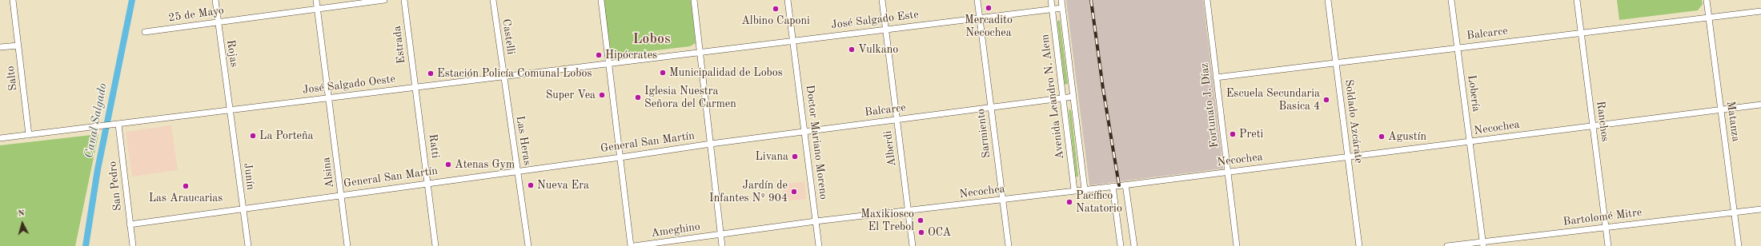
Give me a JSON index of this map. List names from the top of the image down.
{
  "streets": {
    "street": [
      "25 de Mayo",
      "José Salgado Este",
      "Balcarce",
      "Castelli",
      "Estrada",
      "Rojas",
      "Salto",
      "José Salgado Oeste",
      "Lobería",
      "Avenida Leandro N. Alem",
      "Fortunato J. Díaz",
      "Soldado Azcárate",
      "Ranchos",
      "Matanza",
      "Necochea",
      "Sarmiento",
      "Las Heras",
      "General San Martín",
      "Doctor Mariano Moreno",
      "Ratti",
      "Alberdi",
      "Alsina",
      "Junín",
      "San Pedro",
      "Bartolomé Mitre",
      "Ameghino"
    ]
  },
  "crossings": [
    ["25 de Mayo", "Rojas"],
    ["25 de Mayo", "Alsina"],
    ["José Salgado Este", "José Salgado Oeste"],
    ["José Salgado Este", "Avenida Leandro N. Alem"],
    ["José Salgado Este", "Sarmiento"],
    ["José Salgado Este", "Doctor Mariano Moreno"],
    ["José Salgado Este", "Alberdi"],
    ["Balcarce", "Lobería"],
    ["Balcarce", "Avenida Leandro N. Alem"],
    ["Balcarce", "Fortunato J. Díaz"],
    ["Balcarce", "Soldado Azcárate"],
    ["Balcarce", "Ranchos"],
    ["Balcarce", "Matanza"],
    ["Balcarce", "Sarmiento"],
    ["Balcarce", "General San Martín"],
    ["Balcarce", "Doctor Mariano Moreno"],
    ["Balcarce", "Alberdi"],
    ["Castelli", "José Salgado Oeste"],
    ["Castelli", "Las Heras"],
    ["Estrada", "José Salgado Oeste"],
    ["Estrada", "Ratti"],
    ["Rojas", "José Salgado Oeste"],
    ["Rojas", "Junín"],
    ["Salto", "José Salgado Oeste"],
    ["José Salgado Oeste", "Las Heras"],
    ["José Salgado Oeste", "Ratti"],
    ["José Salgado Oeste", "Alsina"],
    ["José Salgado Oeste", "Junín"],
    ["José Salgado Oeste", "San Pedro"],
    ["Lobería", "Necochea"],
    ["Lobería", "Bartolomé Mitre"],
    ["Avenida Leandro N. Alem", "Necochea"],
    ["Fortunato J. Díaz", "Necochea"],
    ["Soldado Azcárate", "Necochea"],
    ["Ranchos", "Necochea"],
    ["Ranchos", "Bartolomé Mitre"],
    ["Matanza", "Necochea"],
    ["Matanza", "Bartolomé Mitre"],
    ["Necochea", "Sarmiento"],
    ["Necochea", "Doctor Mariano Moreno"],
    ["Necochea", "Alberdi"],
    ["Necochea", "Ameghino"],
    ["Las Heras", "General San Martín"],
    ["General San Martín", "Ratti"],
    ["General San Martín", "Alsina"],
    ["General San Martín", "Junín"],
    ["General San Martín", "San Pedro"]
  ],
  "districts": ["Lobos"],
  "water": ["Canal Salgado"],
  "places": [
    "Mercadito Necochea",
    "Albino Caponi",
    "Vulkano",
    "Hipócrates",
    "Municipalidad de Lobos",
    "Estación Policía Comunal Lobos",
    "Super Vea",
    "Iglesia Nuestra Señora del Carmen",
    "Escuela Secundaria Basica 4",
    "Preti",
    "La Porteña",
    "Agustín",
    "Livana",
    "Atenas Gym",
    "Nueva Era",
    "Las Araucarias",
    "Jardín de Infantes Nº 904",
    "Pacífico Natatorio",
    "Maxikiosco El Trebol",
    "OCA"
  ],
  "north": "top"
}
